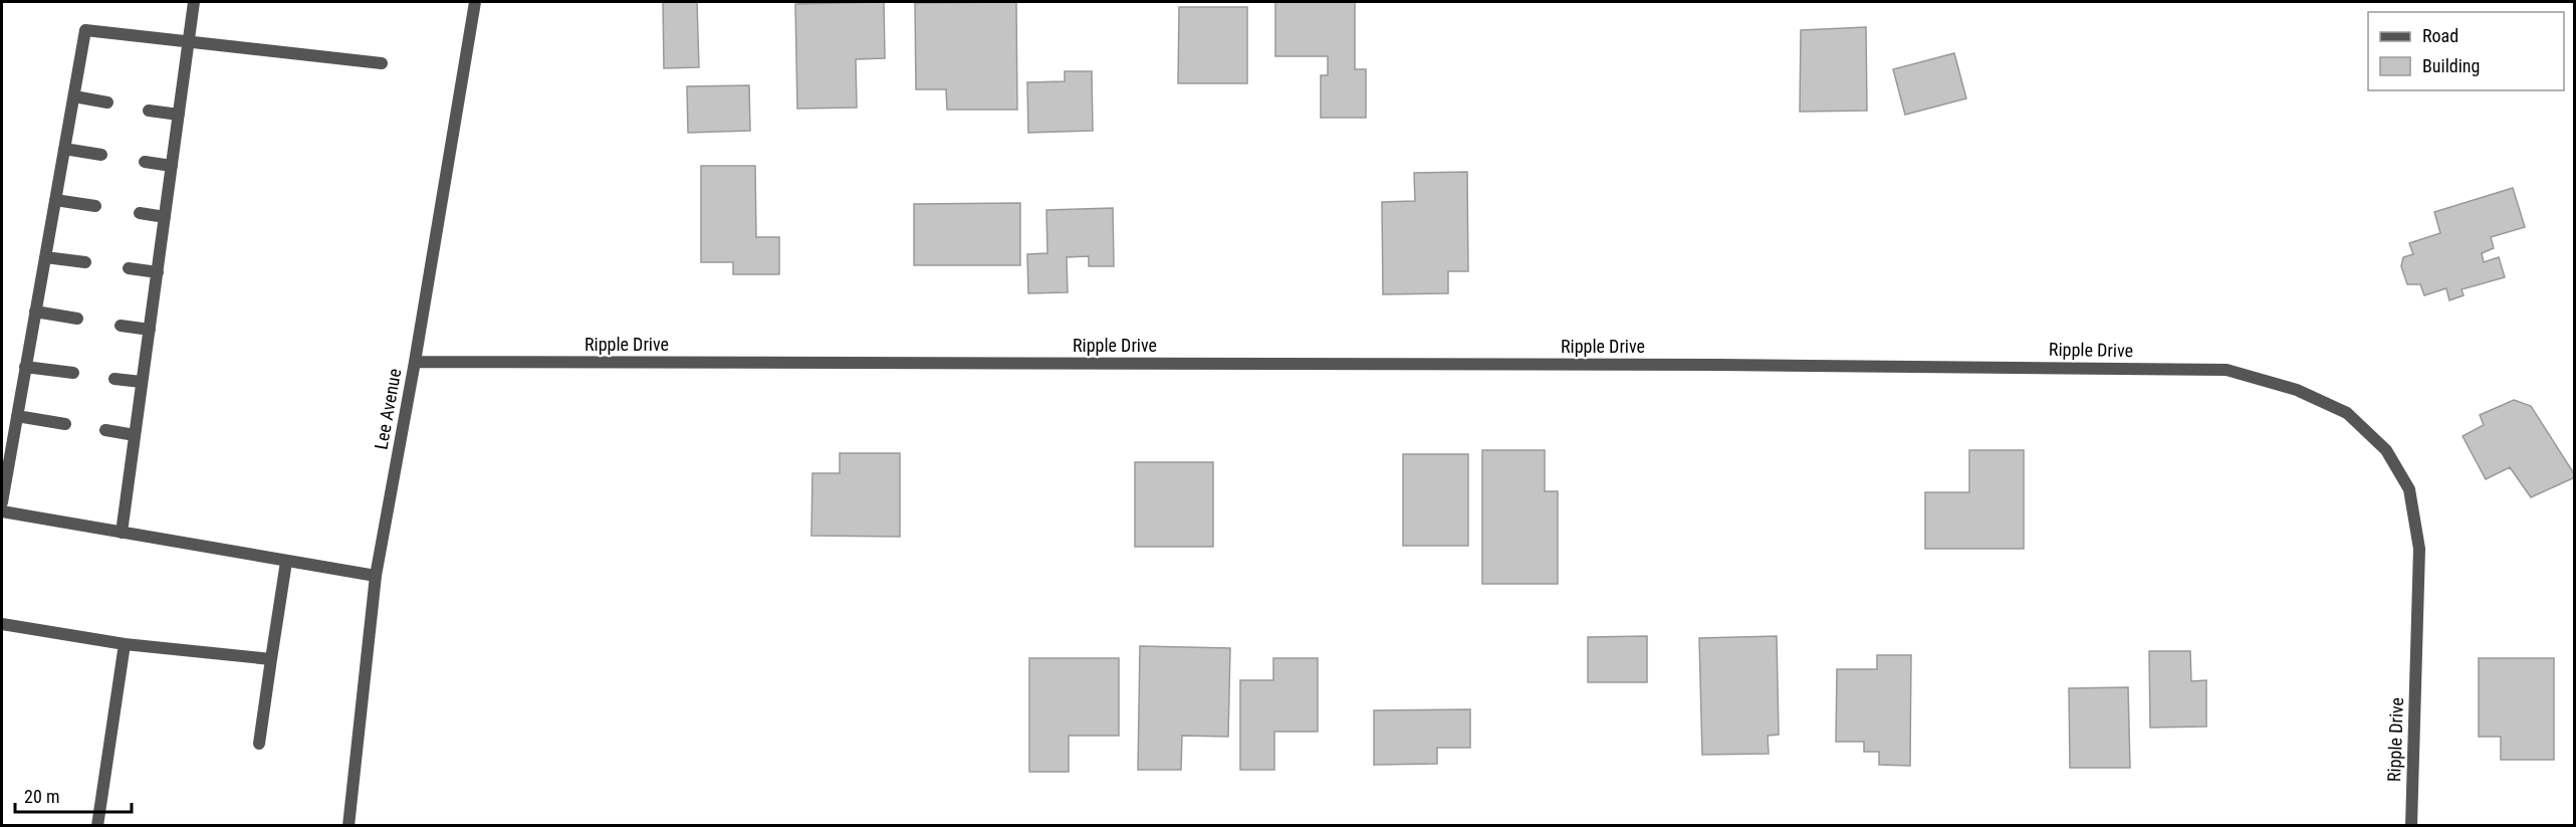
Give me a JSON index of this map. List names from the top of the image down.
{
  "streets": {
    "street": ["Ripple Drive", "Lee Avenue"]
  },
  "crossings": [
    ["Ripple Drive", "Lee Avenue"]
  ],
  "legend": ["Road", "Building"],
  "scale_bar": "20 m"
}
